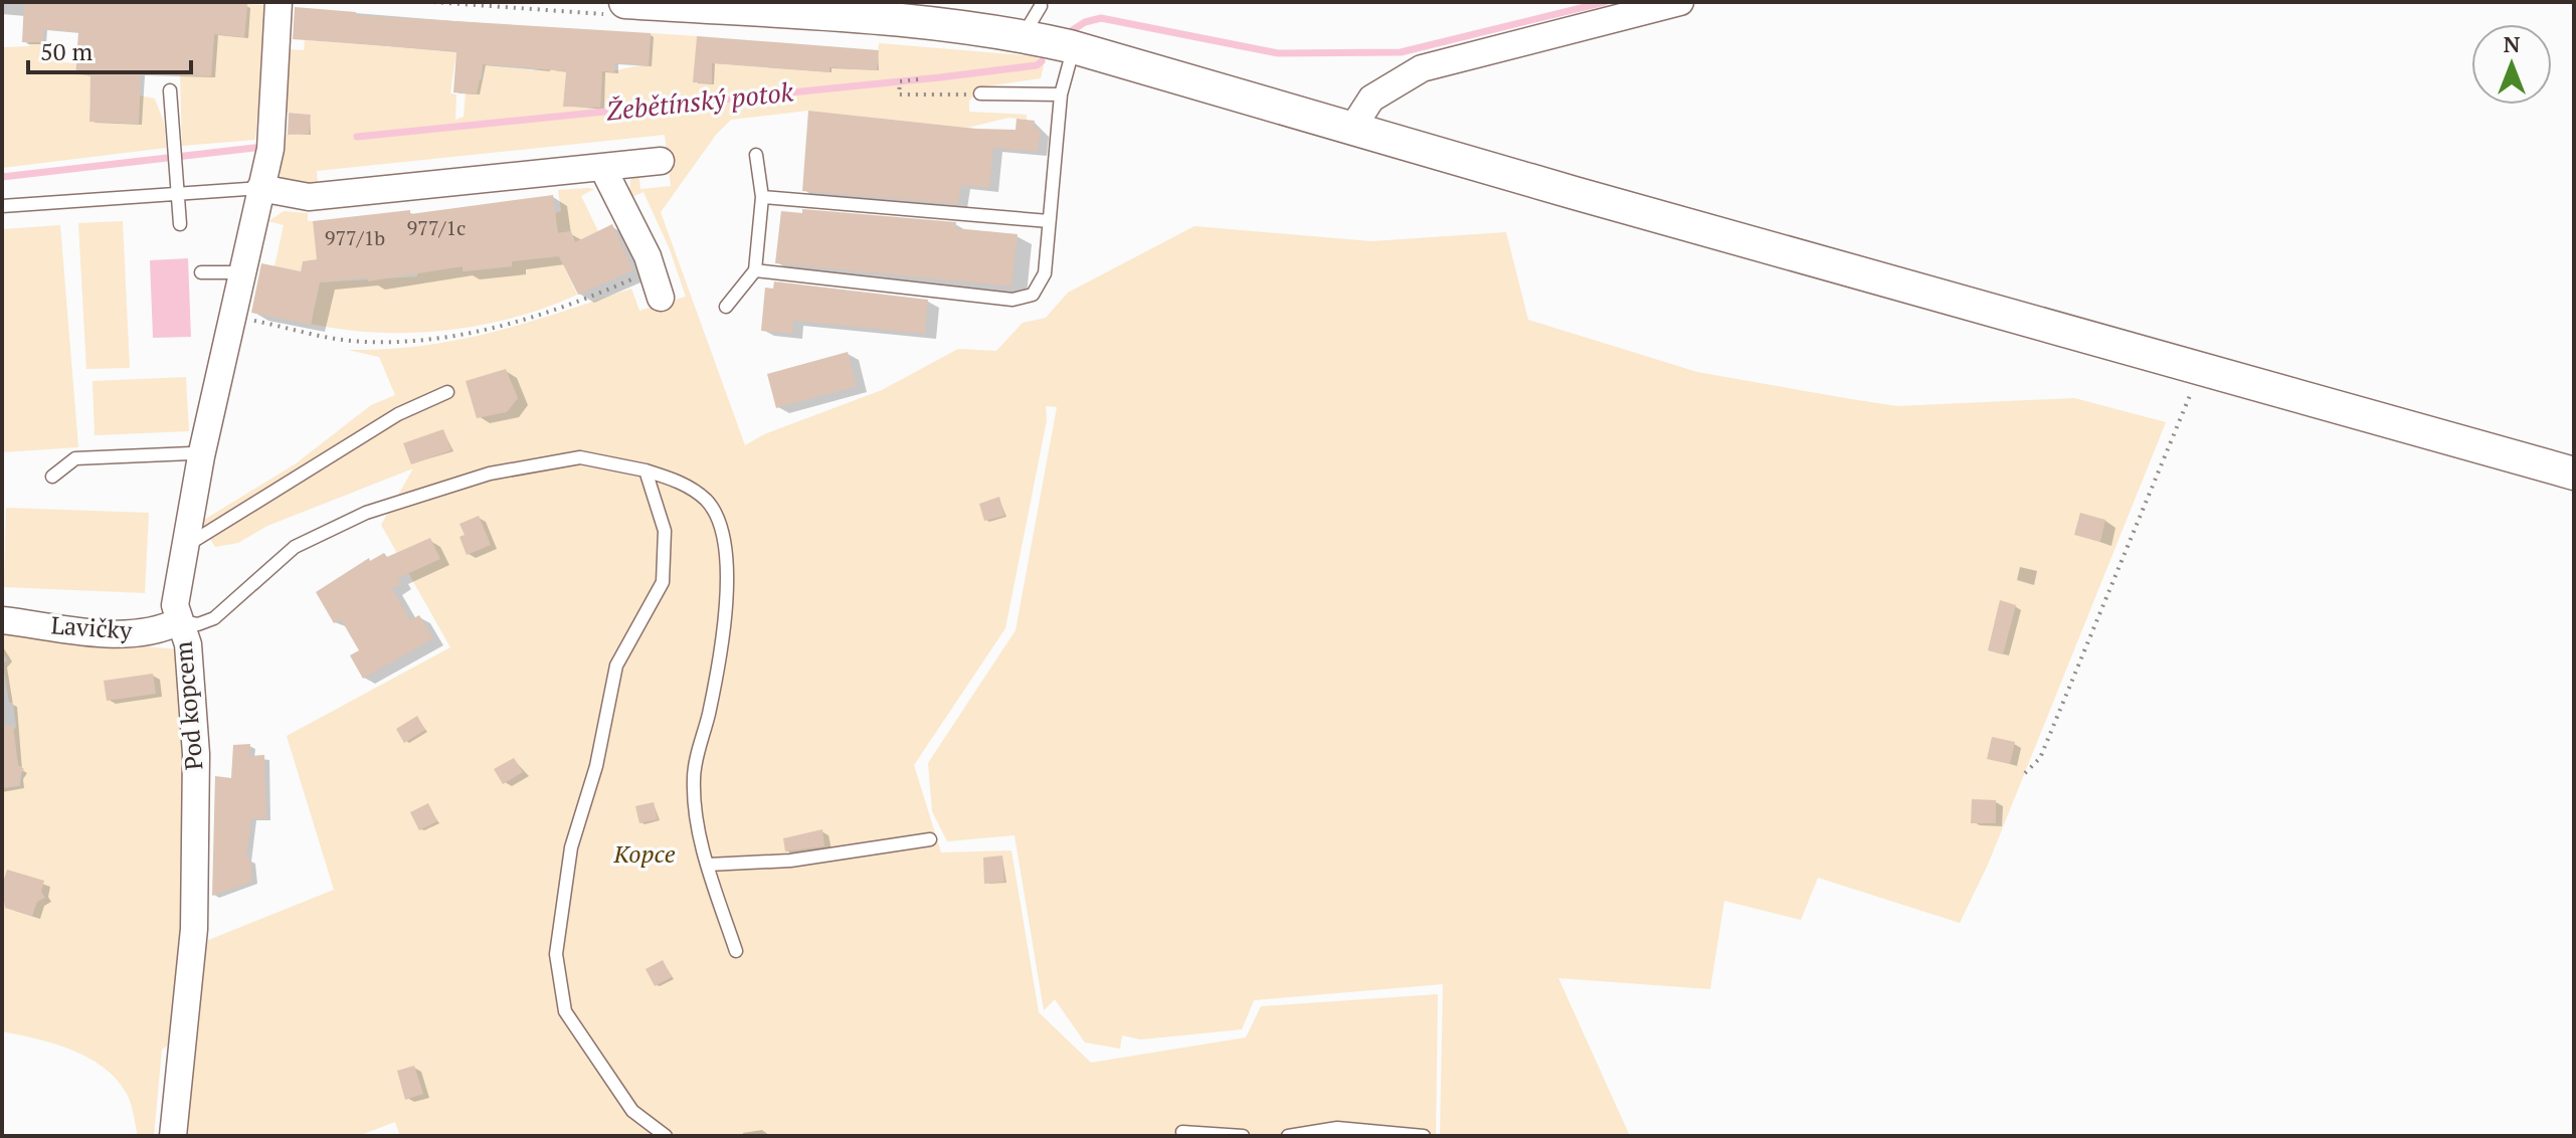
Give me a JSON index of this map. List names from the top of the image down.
{
  "streets": {
    "street": ["Lavičky", "Pod kopcem"]
  },
  "crossings": [
    ["Lavičky", "Pod kopcem"]
  ],
  "water": ["Žebětínský potok"],
  "parks": ["Kopce"],
  "house_numbers": ["977/1c", "977/1b"],
  "scale_bar": "50 m",
  "north": "top"
}
